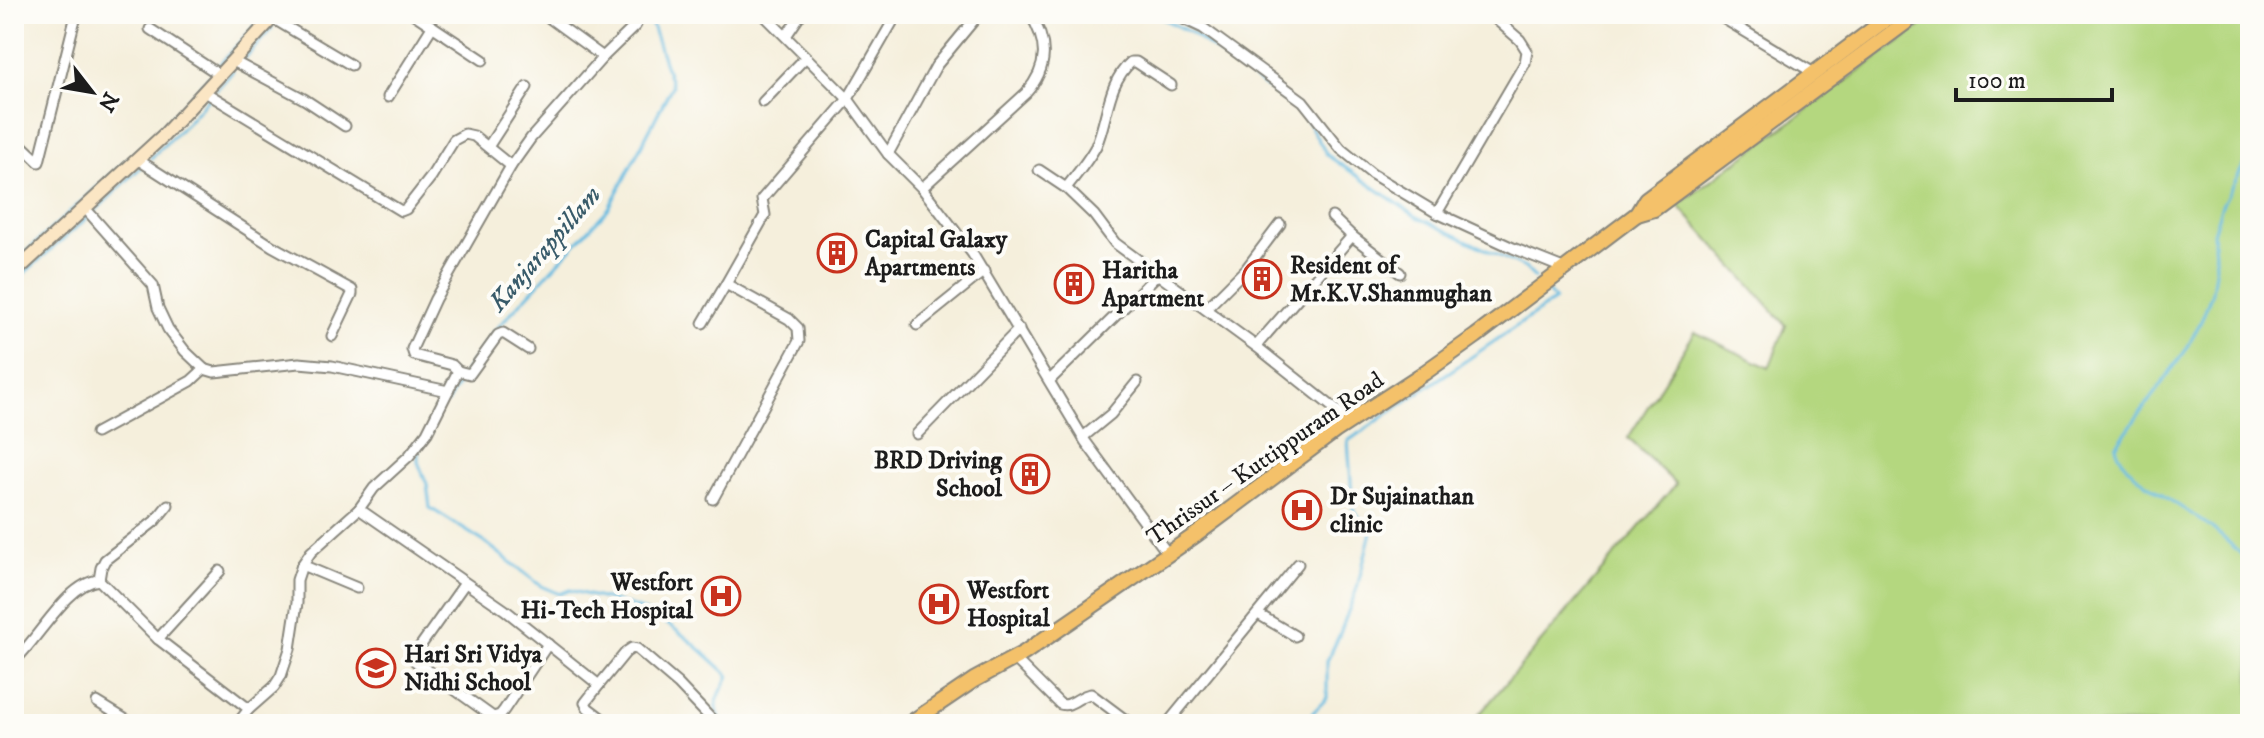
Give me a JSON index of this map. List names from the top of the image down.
{
  "streets": {
    "main road": ["Thrissur – Kuttippuram Road"]
  },
  "water": ["Kanjarappillam"],
  "places": {
    "building": [
      "Capital Galaxy Apartments",
      "Resident of Mr.K.V.Shanmughan",
      "Haritha Apartment",
      "BRD Driving School"
    ],
    "hospital": ["Dr Sujainathan clinic", "Westfort Hi-Tech Hospital", "Westfort Hospital"],
    "school or university": ["Hari Sri Vidya Nidhi School"]
  },
  "scale_bar": "100 m",
  "north": "bottom right"
}
